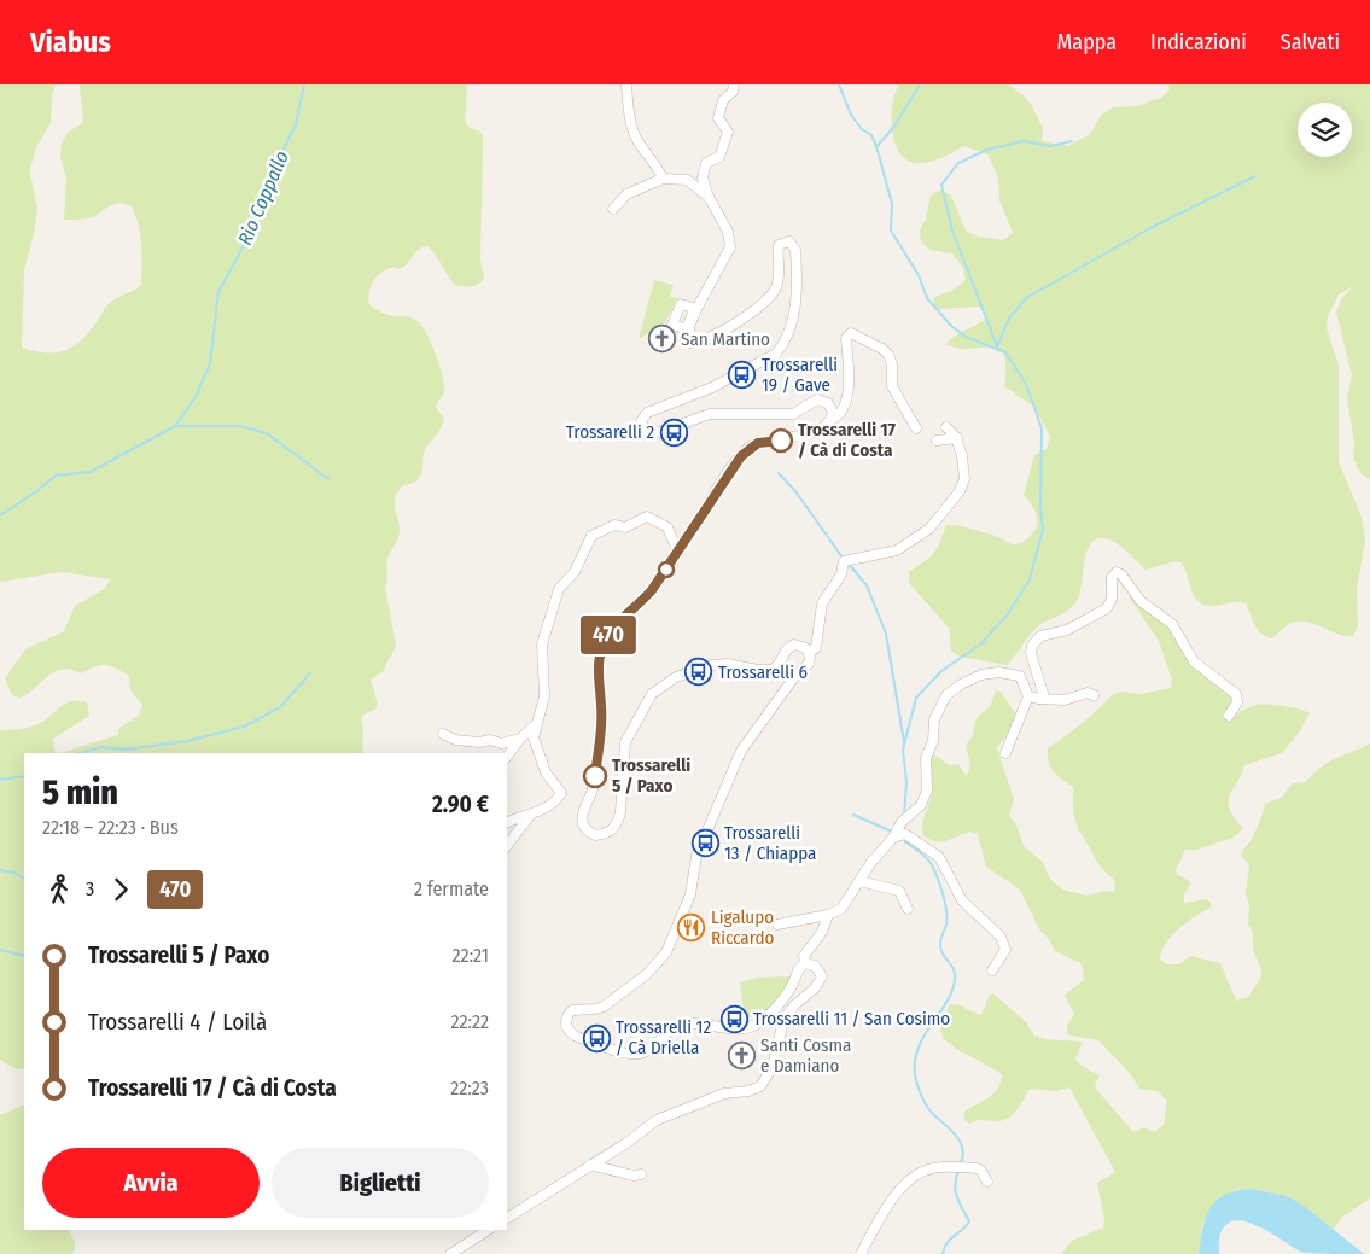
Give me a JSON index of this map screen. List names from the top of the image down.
{
  "water": ["Rio Coppallo"],
  "places": {
    "church": ["San Martino", "Santi Cosma e Damiano"],
    "bus stop": [
      "Trossarelli 19 / Gave",
      "Trossarelli 2",
      "Trossarelli 6",
      "Trossarelli 13 / Chiappa",
      "Trossarelli 11 / San Cosimo",
      "Trossarelli 12 / Cà Driella"
    ],
    "other": ["Trossarelli 17 / Cà di Costa", "Trossarelli 5 / Paxo"],
    "restaurant": ["Ligalupo Riccardo"]
  },
  "lines": ["bus line 470"],
  "page": {
    "header": "Viabus",
    "nav": ["Mappa", "Indicazioni", "Salvati"],
    "on_map": "470",
    "heading": ["5 min", "22:18 – 22:23 · Bus", "2.90 €"],
    "legs": ["3", "470", "2 fermate"],
    "list": [
      {
        "name": "Trossarelli 5 / Paxo",
        "value": "22:21"
      },
      {
        "name": "Trossarelli 4 / Loilà",
        "value": "22:22"
      },
      {
        "name": "Trossarelli 17 / Cà di Costa",
        "value": "22:23"
      }
    ],
    "buttons": ["Avvia", "Biglietti"]
  }
}
